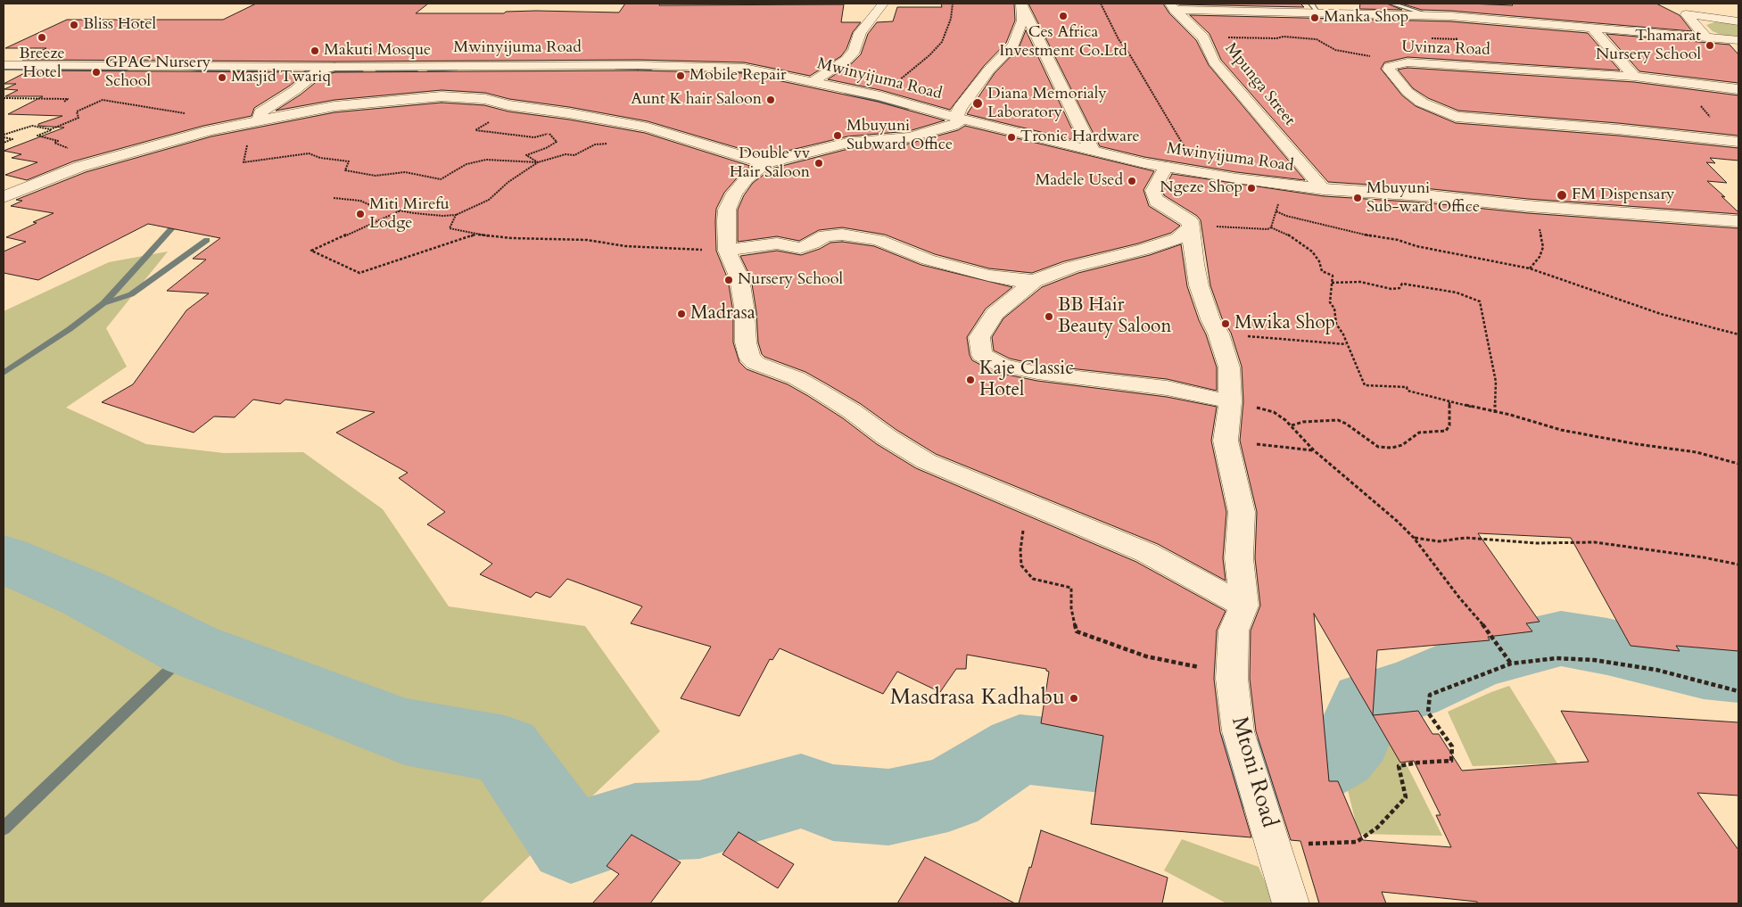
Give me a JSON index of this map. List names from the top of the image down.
{
  "streets": {
    "street": [
      "Mwinyijuma Road",
      "Uvinza Road",
      "Mpunga Street",
      "Mtoni Road"
    ]
  },
  "crossings": [
    ["Mwinyijuma Road", "Mpunga Street"]
  ],
  "places": [
    "Ces Africa Investment Co.Ltd",
    "Manka Shop",
    "Bliss Hotel",
    "Breeze Hotel",
    "Thamarat Nursery School",
    "Makuti Mosque",
    "GPAC Nursery School",
    "Mobile Repair",
    "Masjid Twariq",
    "Aunt K hair Saloon",
    "Diana Memorialy Laboratory",
    "Mbuyuni Subward Office",
    "Tronic Hardware",
    "Double vv Hair Saloon",
    "Madele Used",
    "Ngeze Shop",
    "FM Dispensary",
    "Mbuyuni Sub-ward Office",
    "Miti Mirefu Lodge",
    "Nursery School",
    "Madrasa",
    "BB Hair Beauty Saloon",
    "Mwika Shop",
    "Kaje Classic Hotel",
    "Masdrasa Kadhabu"
  ]
}
